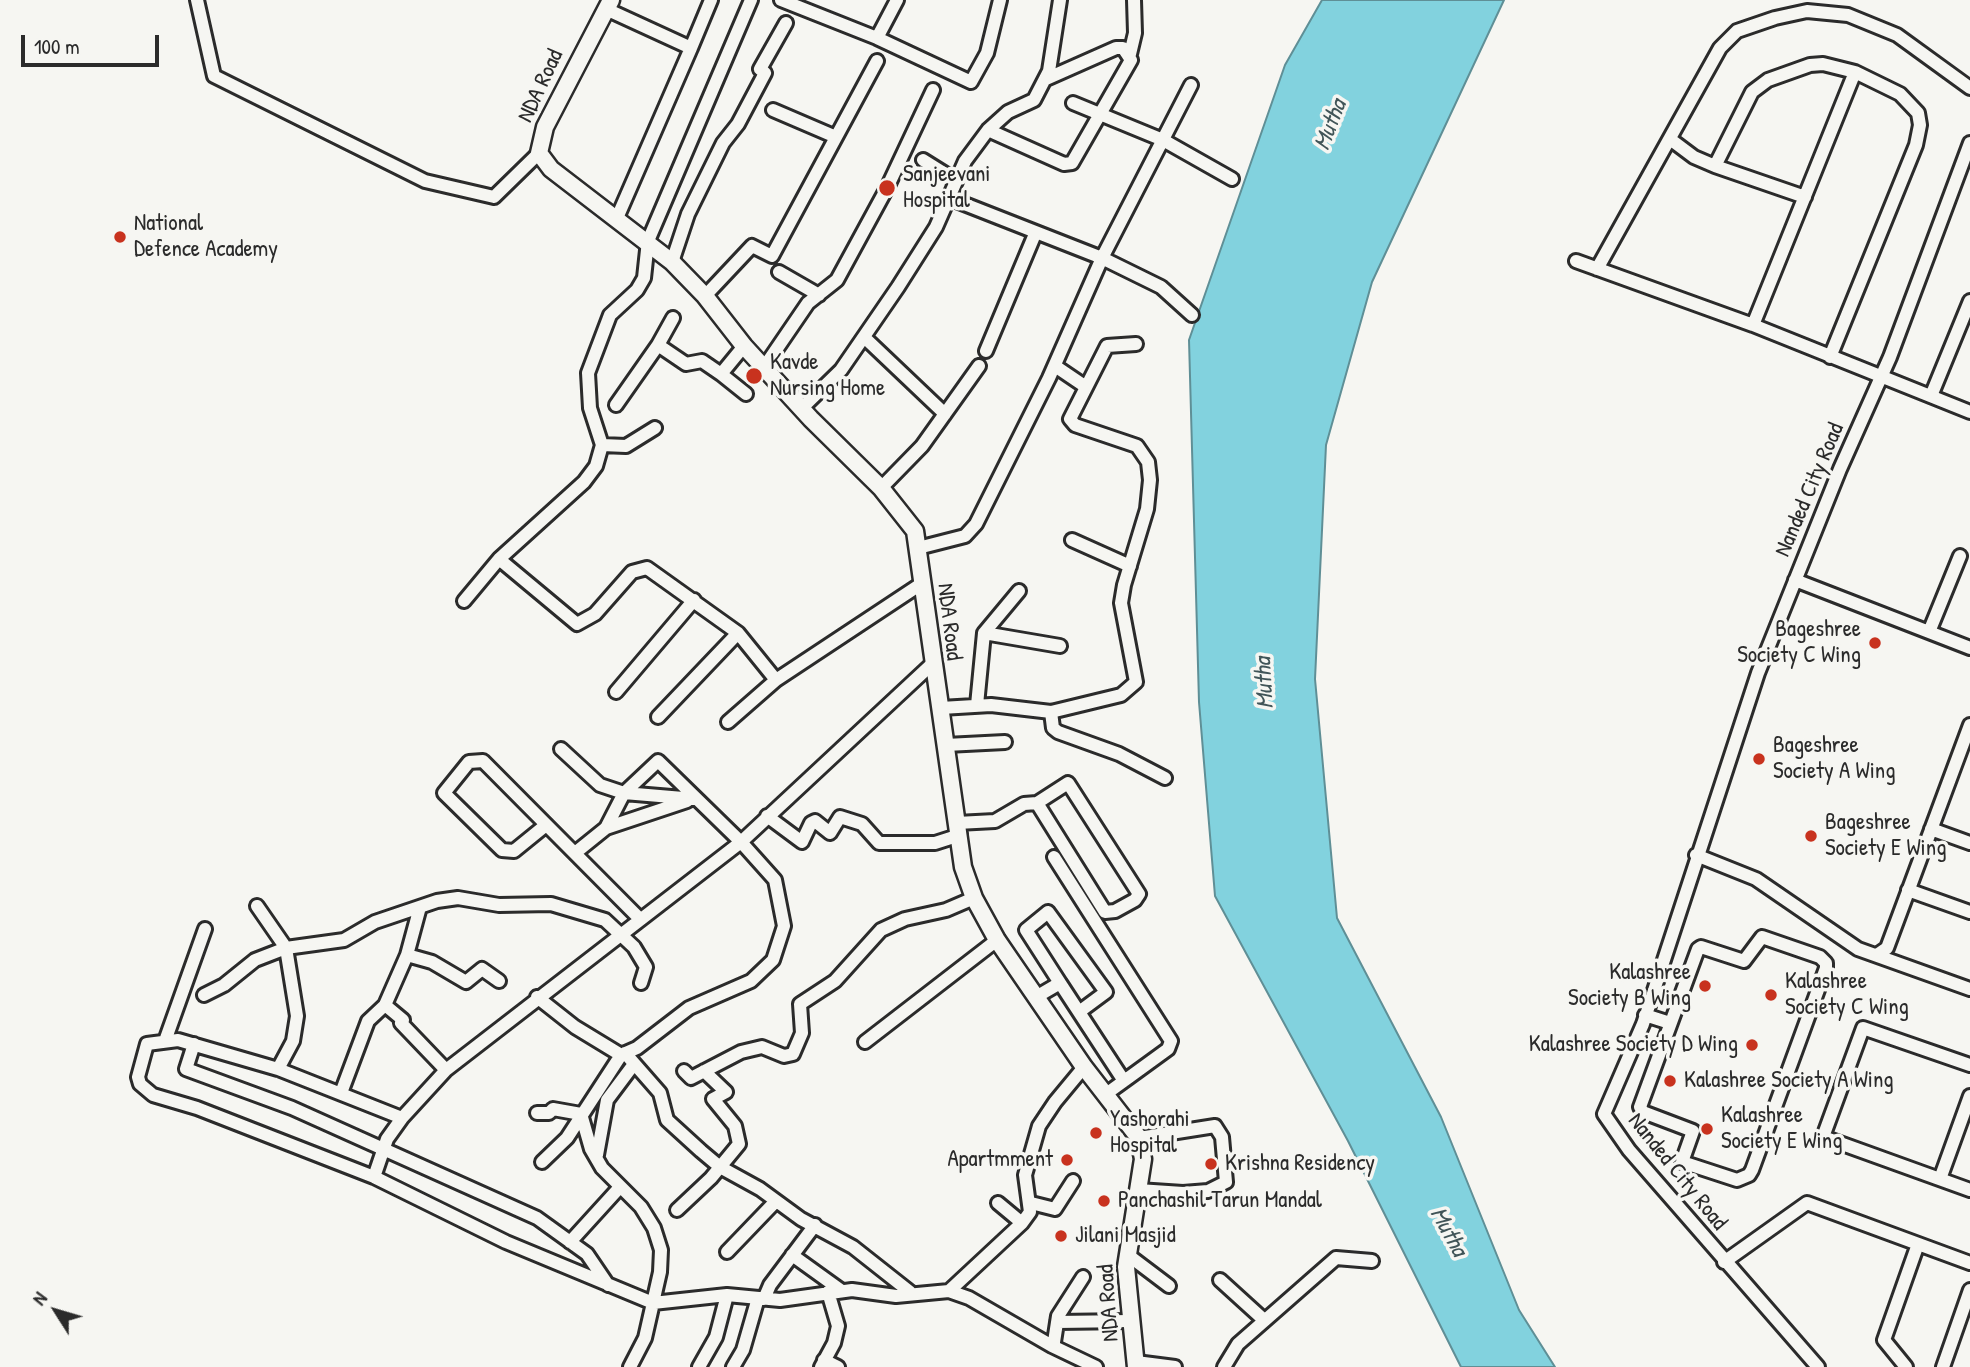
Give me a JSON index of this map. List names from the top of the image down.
{
  "streets": {
    "main road": ["NDA Road"],
    "street": ["Nanded City Road"]
  },
  "water": ["Mutha"],
  "places": [
    "Sanjeevani Hospital",
    "National Defence Academy",
    "Kavde Nursing Home",
    "Bageshree Society C Wing",
    "Bageshree Society A Wing",
    "Bageshree Society E Wing",
    "Kalashree Society B Wing",
    "Kalashree Society C Wing",
    "Kalashree Society D Wing",
    "Kalashree Society A Wing",
    "Kalashree Society E Wing",
    "Yashorahi Hospital",
    "Apartmment",
    "Krishna Residency",
    "Panchashil Tarun Mandal",
    "Jilani Masjid"
  ],
  "scale_bar": "100 m",
  "north": "top left"
}
